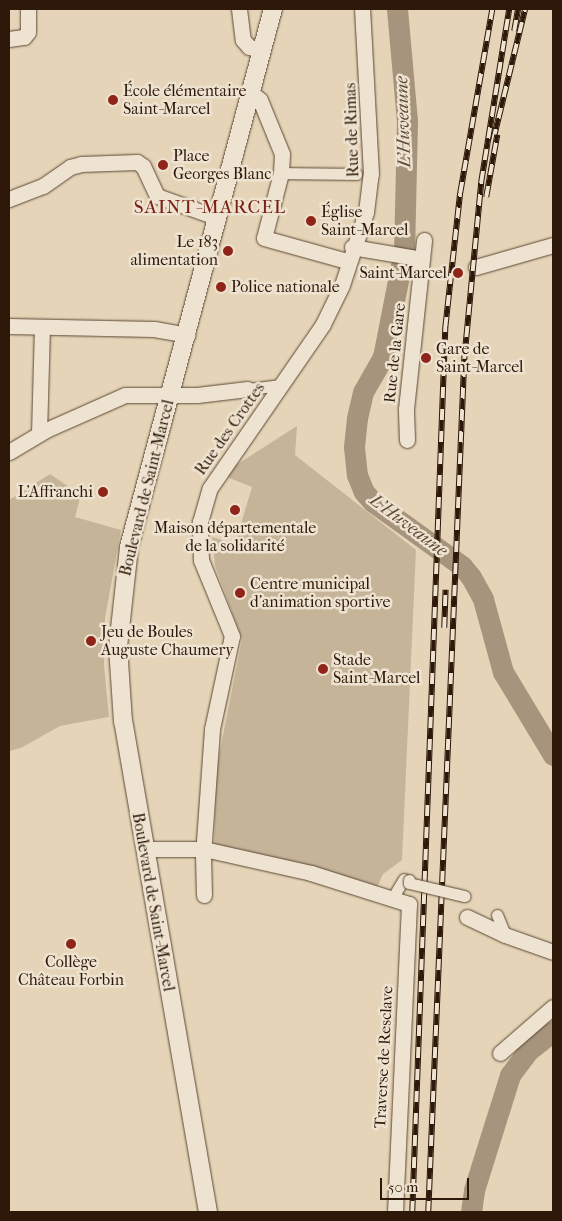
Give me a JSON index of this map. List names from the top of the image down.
{
  "streets": {
    "street": [
      "Rue de Rimas",
      "Rue de la Gare",
      "Rue des Crottes",
      "Boulevard de Saint-Marcel",
      "Traverse de Resclave"
    ]
  },
  "crossings": [
    ["Rue de Rimas", "Rue des Crottes"]
  ],
  "districts": ["SAINT-MARCEL"],
  "water": ["L'Huveaune"],
  "places": [
    "École élémentaire Saint-Marcel",
    "Place Georges Blanc",
    "Église Saint-Marcel",
    "Le 183 alimentation",
    "Saint-Marcel",
    "Police nationale",
    "Gare de Saint-Marcel",
    "L'Affranchi",
    "Maison départementale de la solidarité",
    "Centre municipal d'animation sportive",
    "Jeu de Boules Auguste Chaumery",
    "Stade Saint-Marcel",
    "Collège Château Forbin"
  ],
  "scale_bar": "50 m"
}
